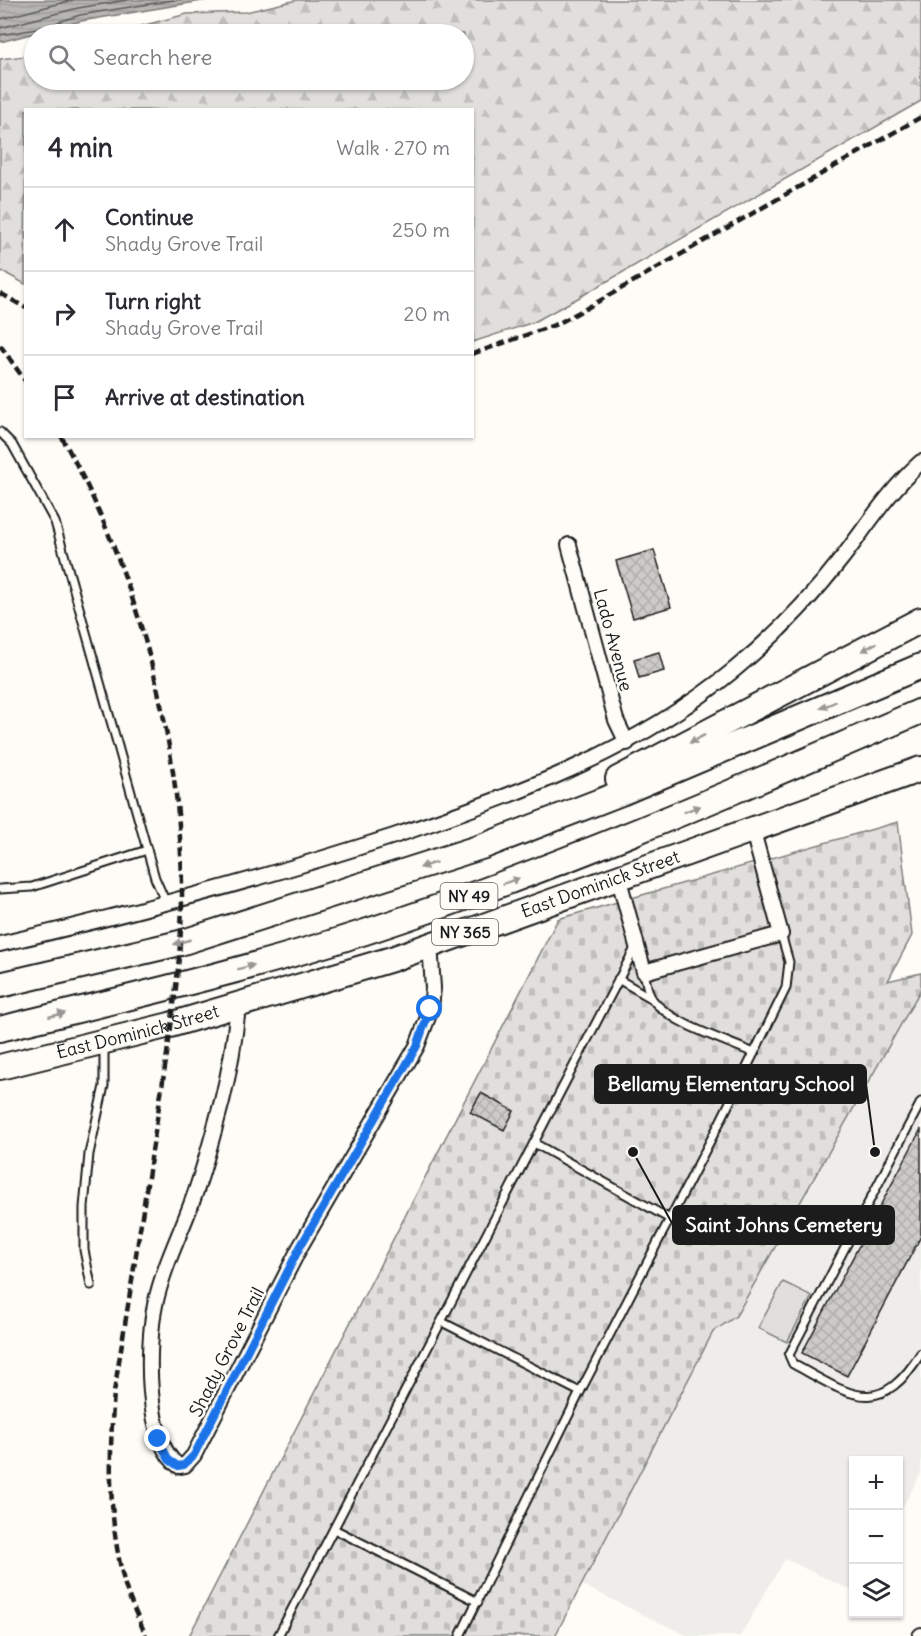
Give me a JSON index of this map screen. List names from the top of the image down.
{
  "streets": {
    "highway": ["East Dominick Street", "NY 49", "NY 365"],
    "street": ["Lado Avenue", "Shady Grove Trail"]
  },
  "crossings": [
    ["East Dominick Street", "Shady Grove Trail"]
  ],
  "places": ["Saint Johns Cemetery", "Bellamy Elementary School"],
  "page": {
    "search": "Search here",
    "heading": ["4 min", "Walk · 270 m"],
    "list": [
      ["Continue", "Shady Grove Trail", "250 m"],
      ["Turn right", "Shady Grove Trail", "20 m"],
      "Arrive at destination"
    ],
    "map_buttons": ["+", "−"]
  }
}
